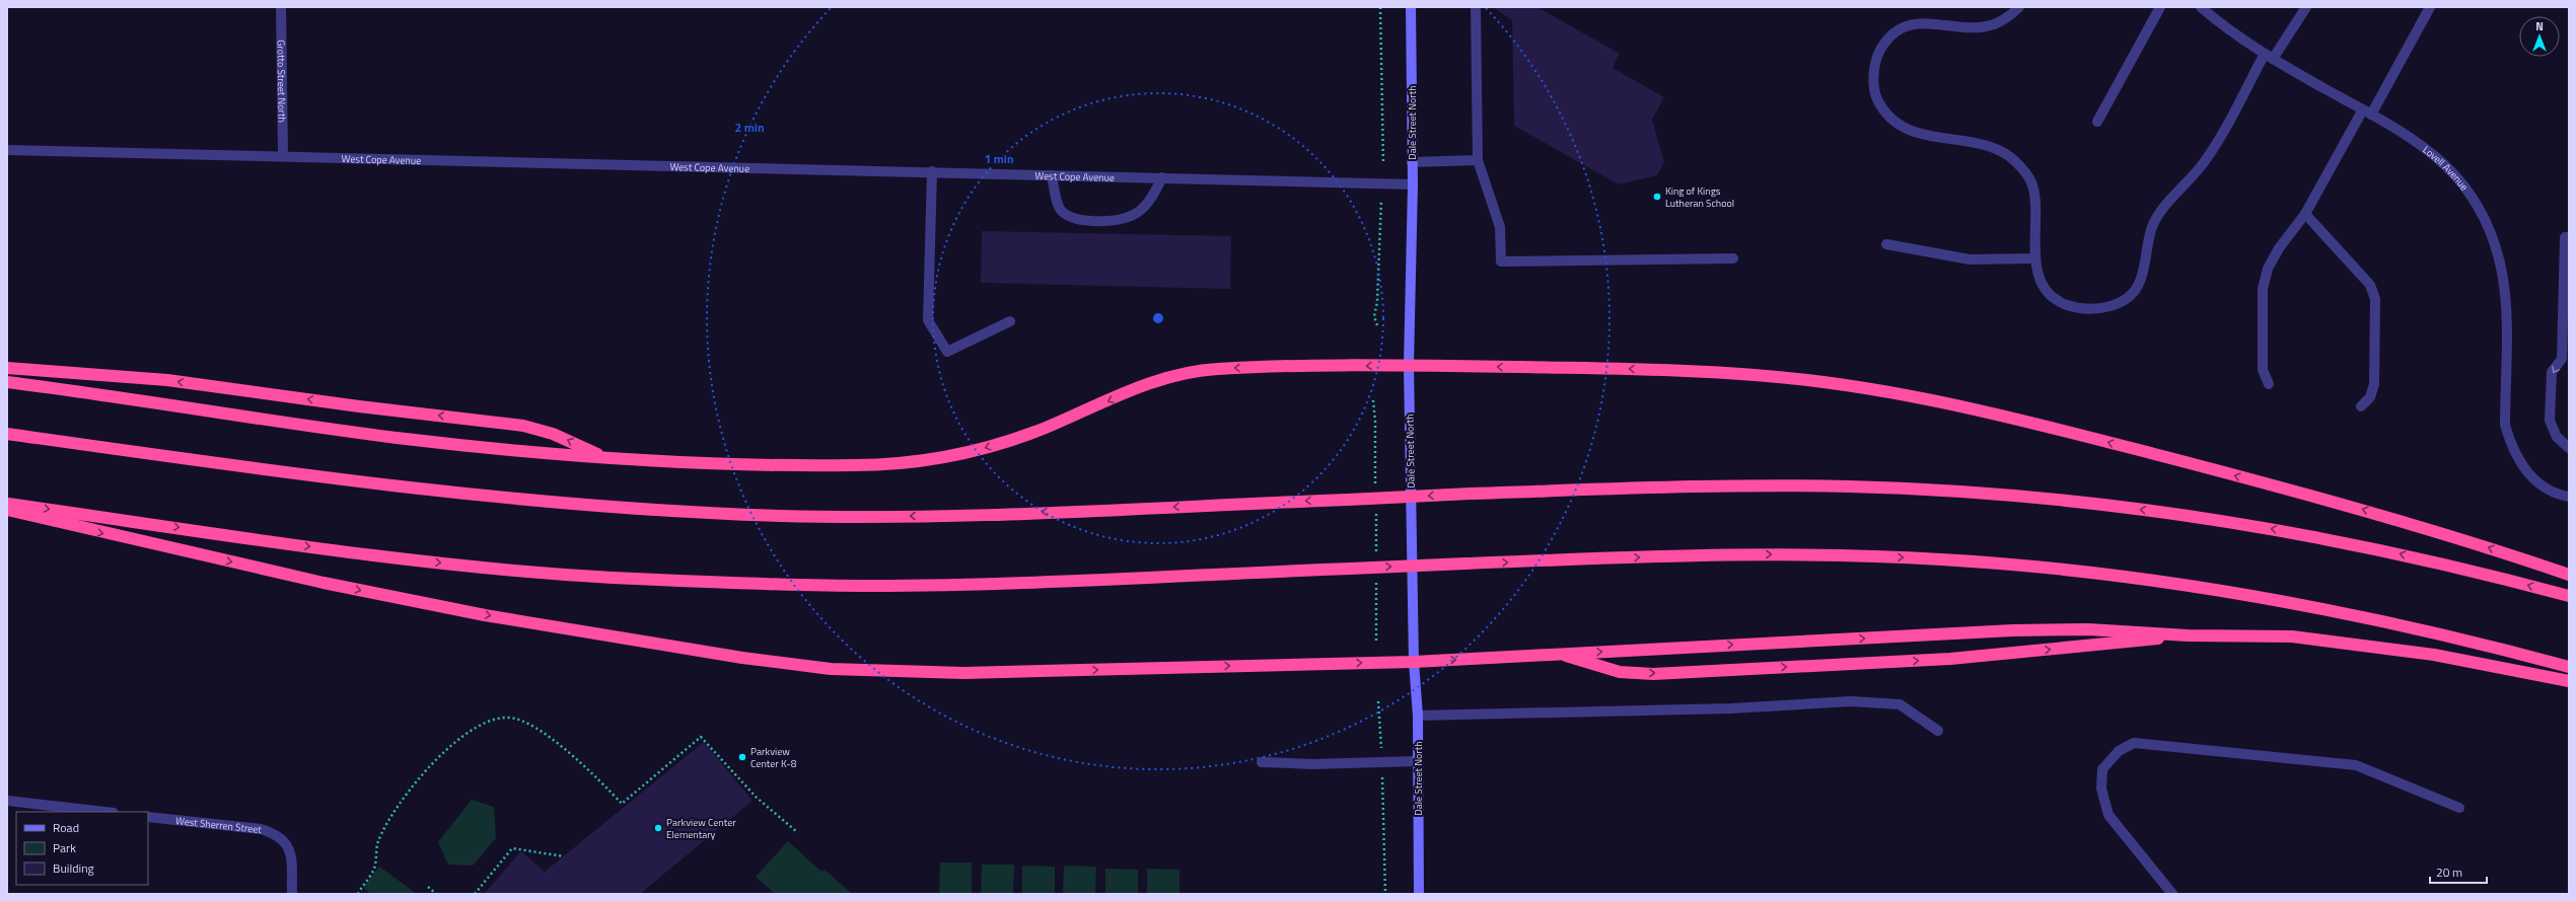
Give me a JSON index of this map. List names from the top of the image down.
{
  "streets": {
    "main road": ["Dale Street North"],
    "street": [
      "Grotto Street North",
      "West Cope Avenue",
      "Lovell Avenue",
      "West Sherren Street"
    ]
  },
  "crossings": [
    ["Grotto Street North", "West Cope Avenue"],
    ["Dale Street North", "West Cope Avenue"]
  ],
  "places": ["King of Kings Lutheran School", "Parkview Center K-8", "Parkview Center Elementary"],
  "legend": ["Road", "Park", "Building"],
  "scale_bar": "20 m",
  "north": "top",
  "rings": ["2 min", "1 min"]
}
